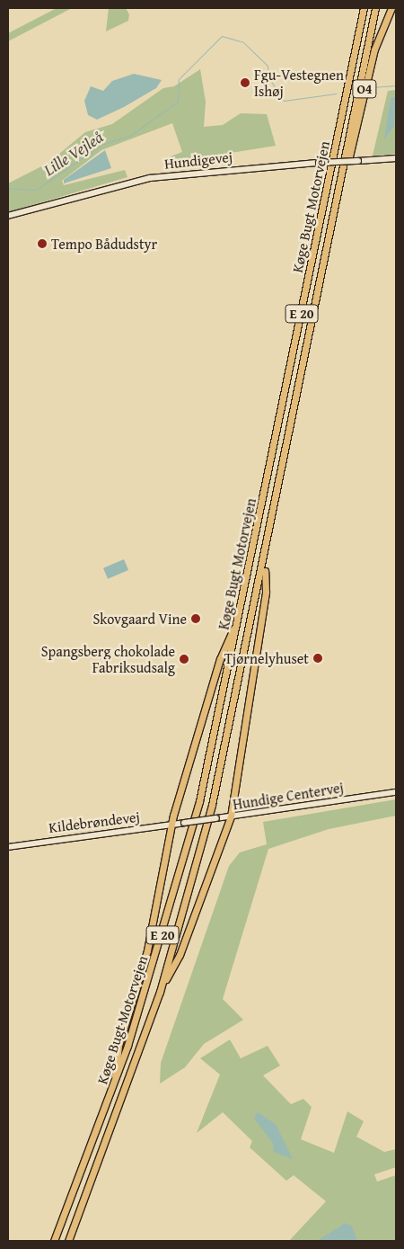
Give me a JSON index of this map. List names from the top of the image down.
{
  "streets": {
    "highway": ["O4", "Køge Bugt Motorvejen", "E 20"],
    "street": ["Hundigevej", "Hundige Centervej", "Kildebrøndevej"]
  },
  "crossings": [
    ["O4", "Køge Bugt Motorvejen"],
    ["Hundige Centervej", "Kildebrøndevej"]
  ],
  "water": ["Lille Vejleå"],
  "places": [
    "Fgu-Vestegnen Ishøj",
    "Tempo Bådudstyr",
    "Skovgaard Vine",
    "Tjørnelyhuset",
    "Spangsberg chokolade Fabriksudsalg"
  ]
}
